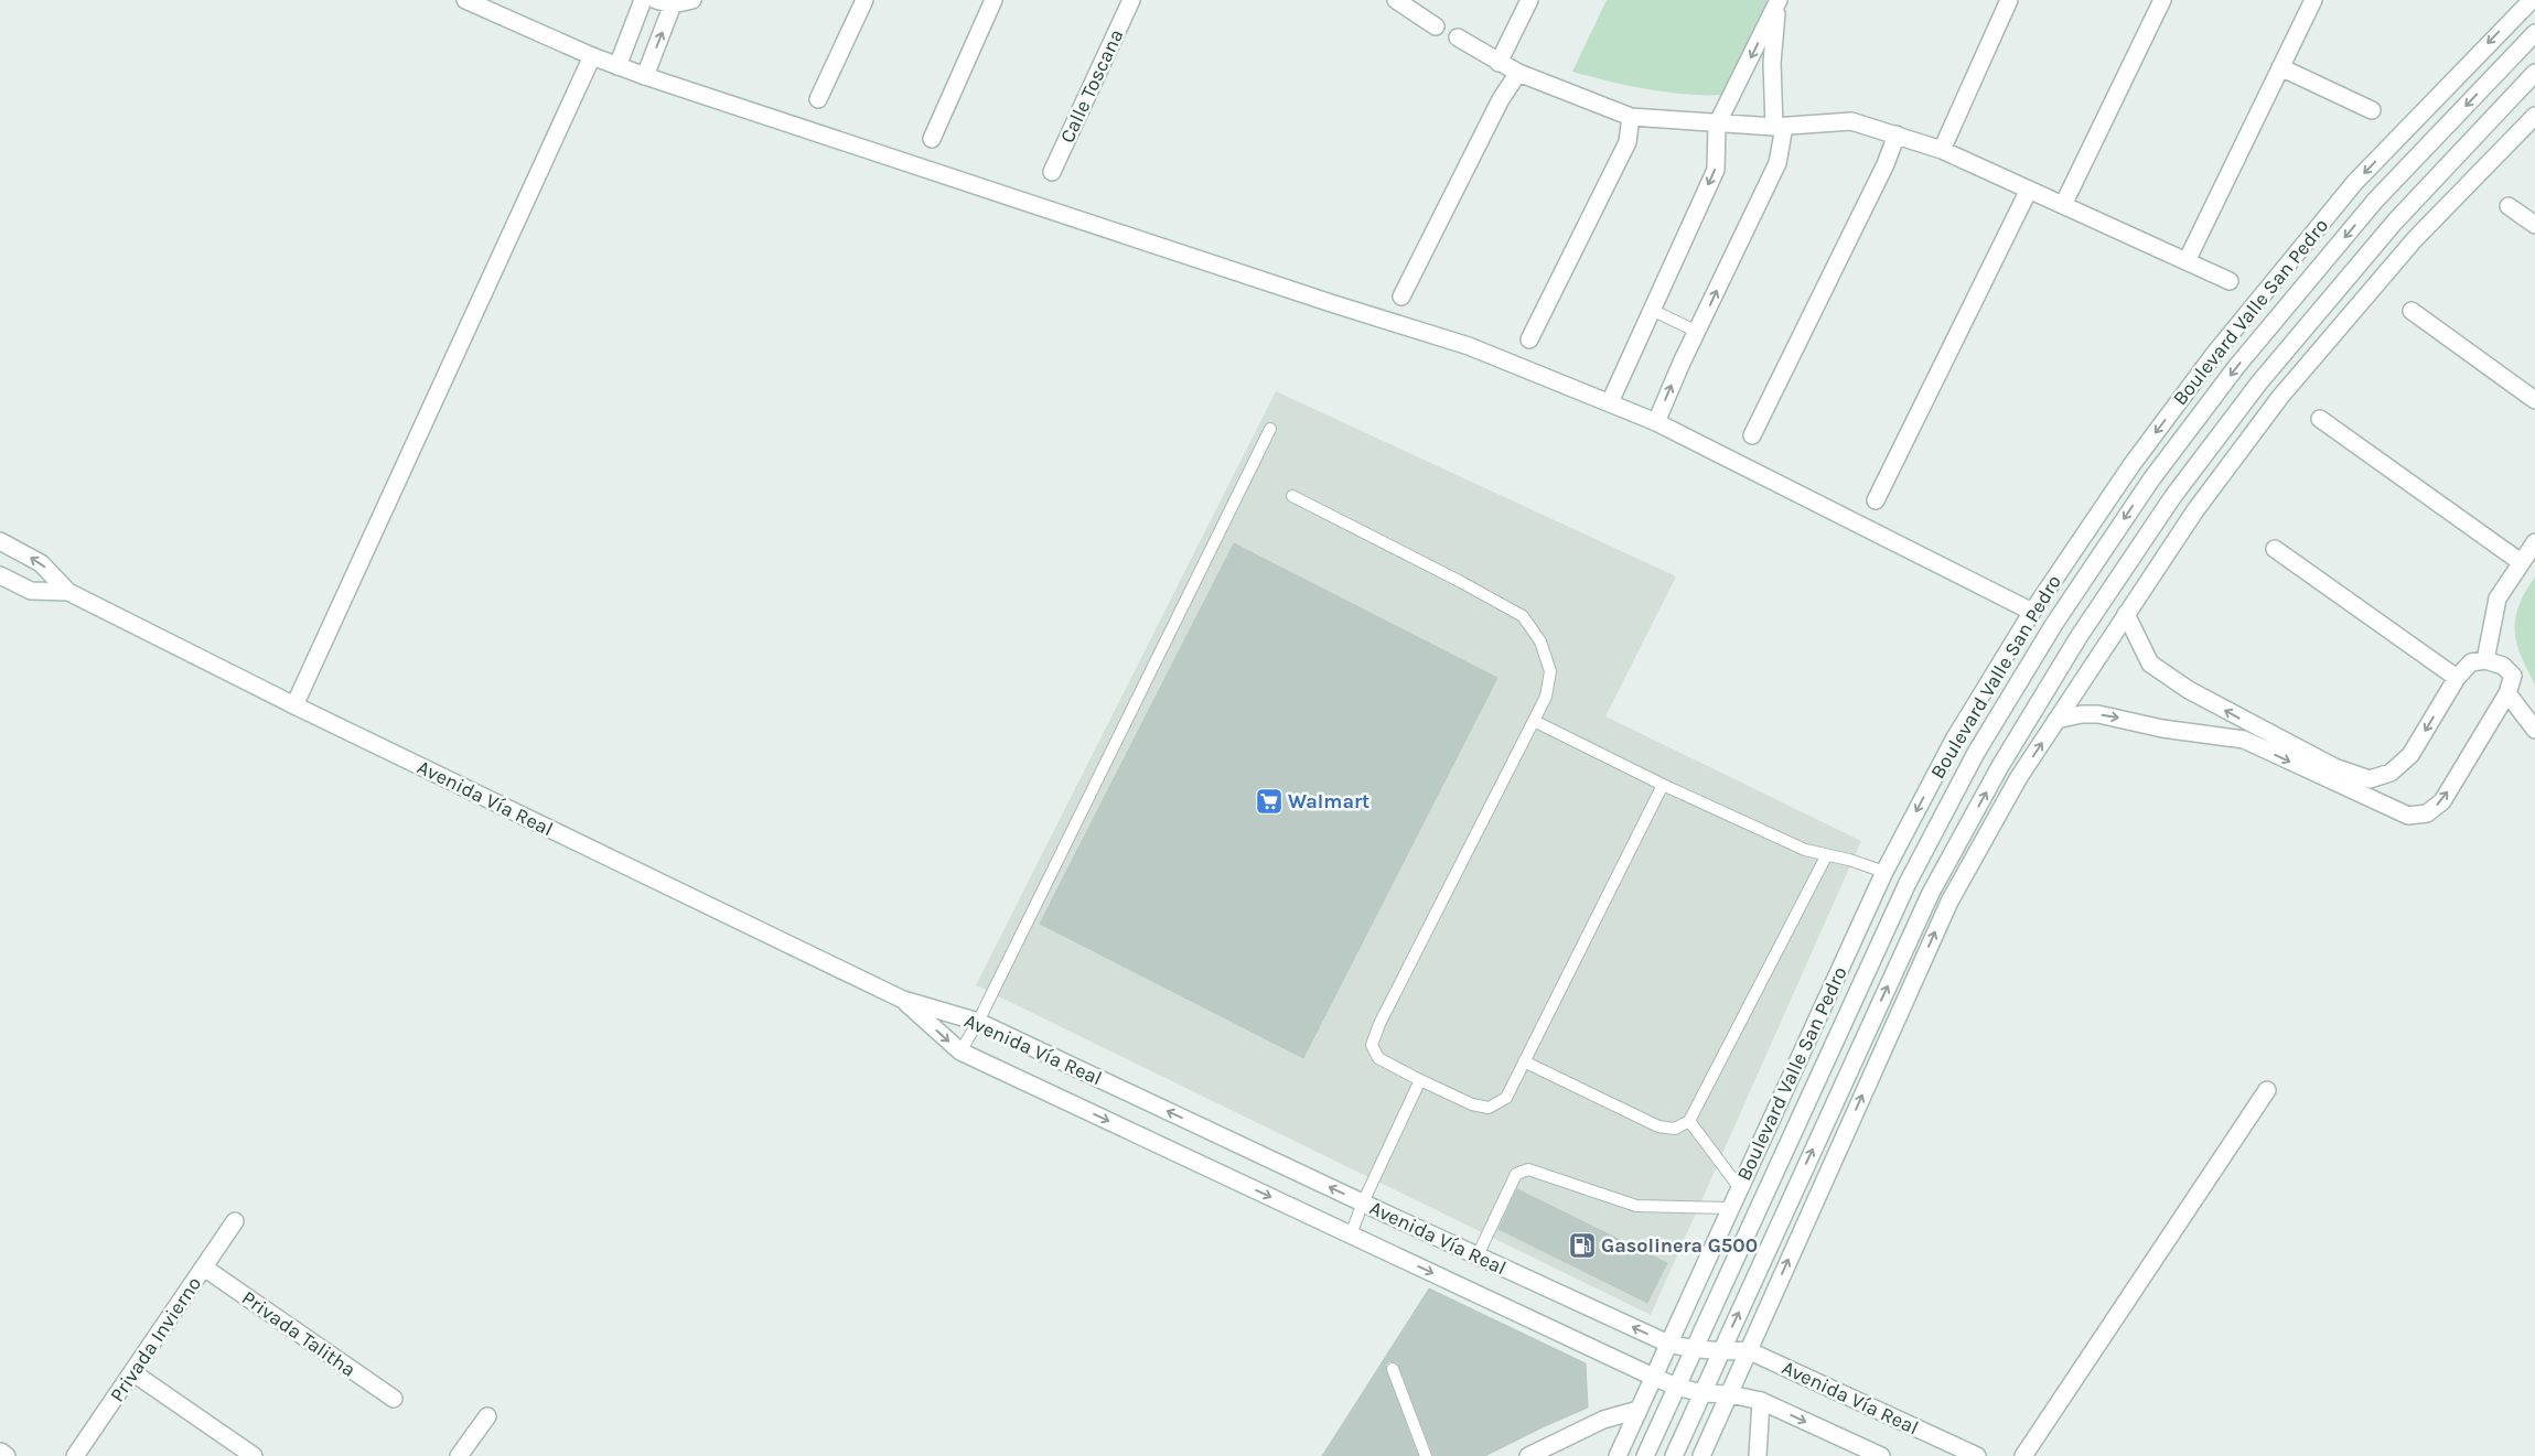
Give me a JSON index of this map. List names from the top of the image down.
{
  "streets": {
    "street": [
      "Calle Toscana",
      "Boulevard Valle San Pedro",
      "Avenida Vía Real",
      "Privada Talitha",
      "Privada Invierno"
    ]
  },
  "crossings": [
    ["Boulevard Valle San Pedro", "Avenida Vía Real"],
    ["Privada Talitha", "Privada Invierno"]
  ],
  "places": {
    "supermarket": ["Walmart"],
    "fuel station": ["Gasolinera G500"]
  }
}
